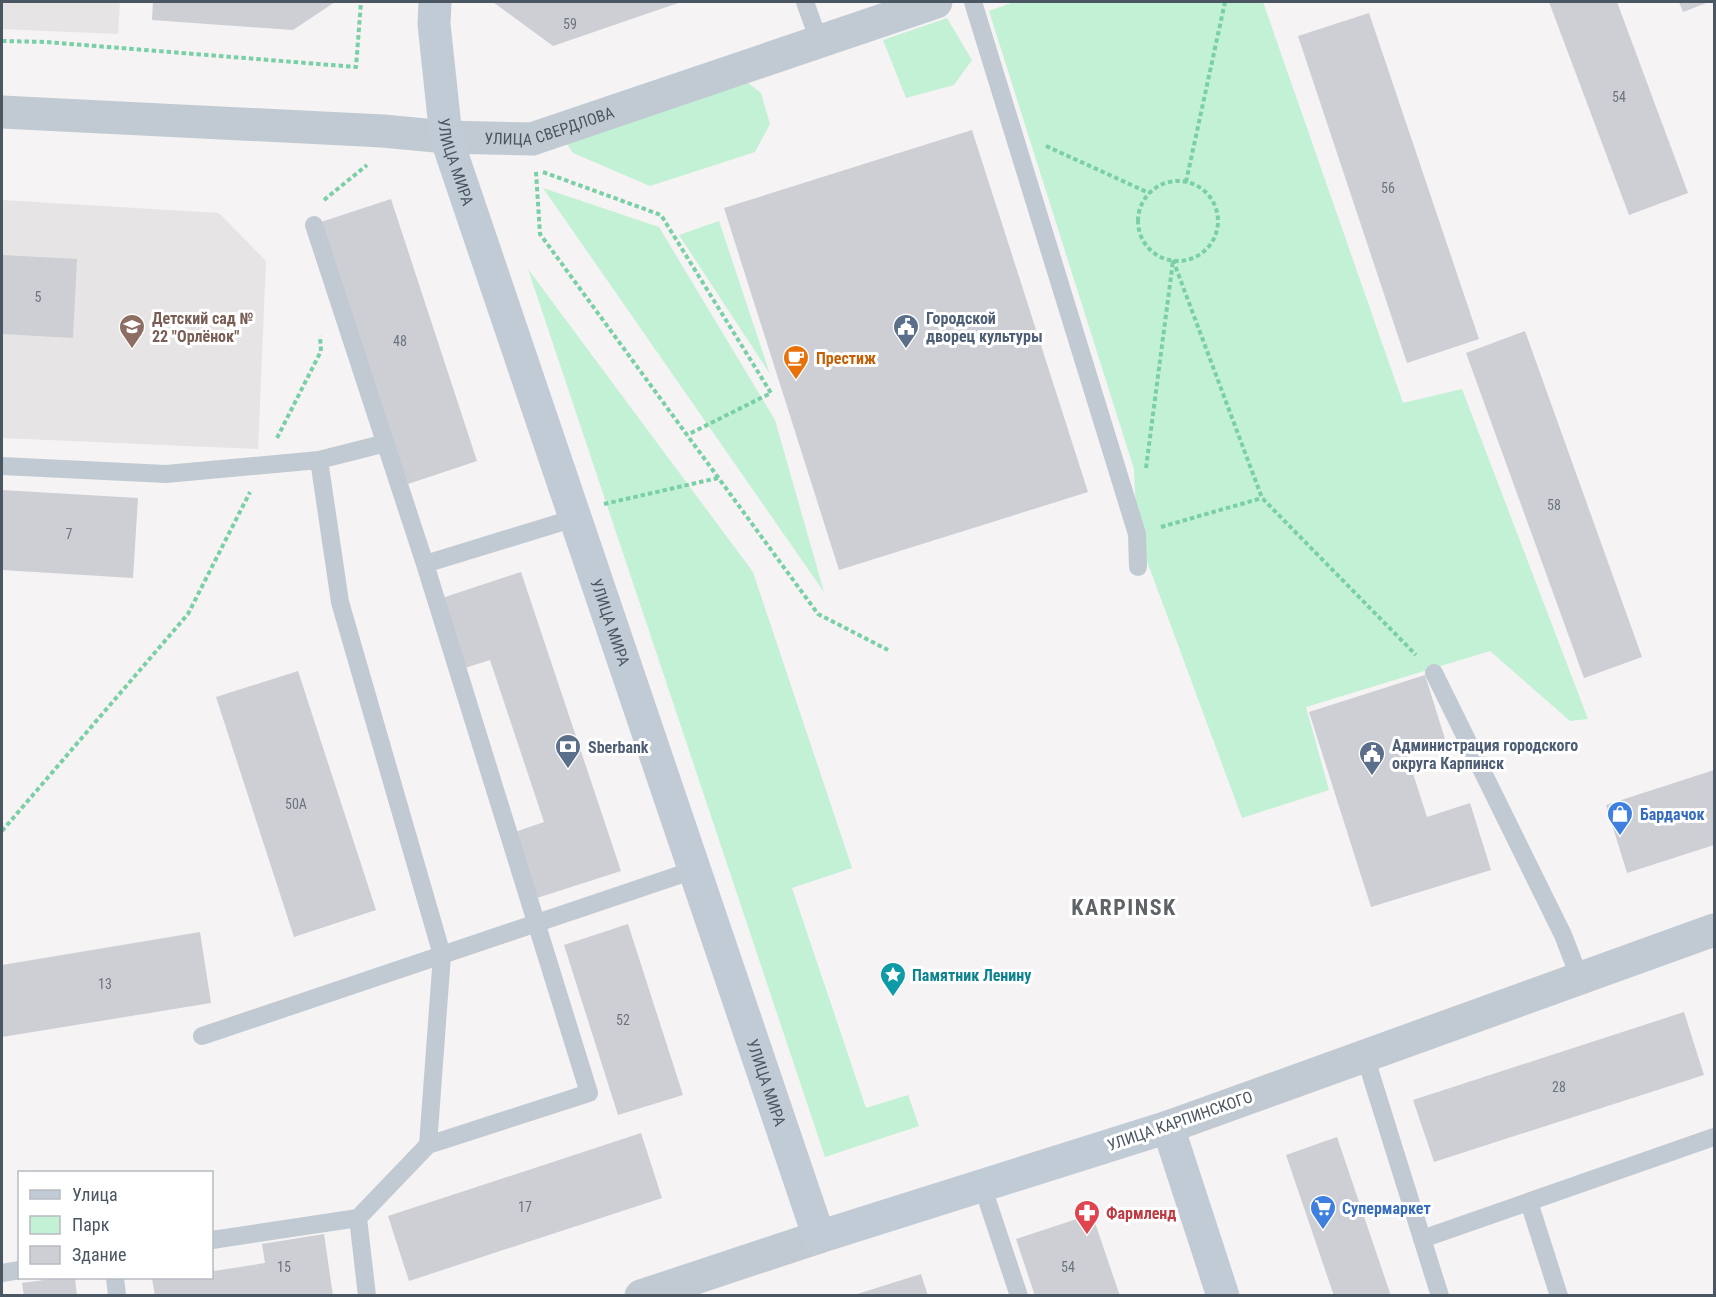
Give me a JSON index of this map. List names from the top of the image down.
{
  "streets": {
    "main road": ["УЛИЦА МИРА", "УЛИЦА КАРПИНСКОГО"],
    "street": ["УЛИЦА СВЕРДЛОВА"]
  },
  "crossings": [
    ["УЛИЦА СВЕРДЛОВА", "УЛИЦА МИРА"],
    ["УЛИЦА МИРА", "УЛИЦА КАРПИНСКОГО"]
  ],
  "districts": ["KARPINSK"],
  "places": {
    "school or university": ["Детский сад № 22 \"Орлёнок\""],
    "public building": ["Городской дворец культуры", "Администрация городского округа Карпинск"],
    "cafe": ["Престиж"],
    "bank": ["Sberbank"],
    "shop": ["Бардачок"],
    "place": ["Памятник Ленину"],
    "supermarket": ["Супермаркет"],
    "pharmacy": ["Фармленд"]
  },
  "house_numbers": [
    "59",
    "54",
    "56",
    "5",
    "48",
    "58",
    "7",
    "50А",
    "13",
    "52",
    "28",
    "17",
    "15",
    "54"
  ],
  "legend": ["Улица", "Парк", "Здание"]
}
